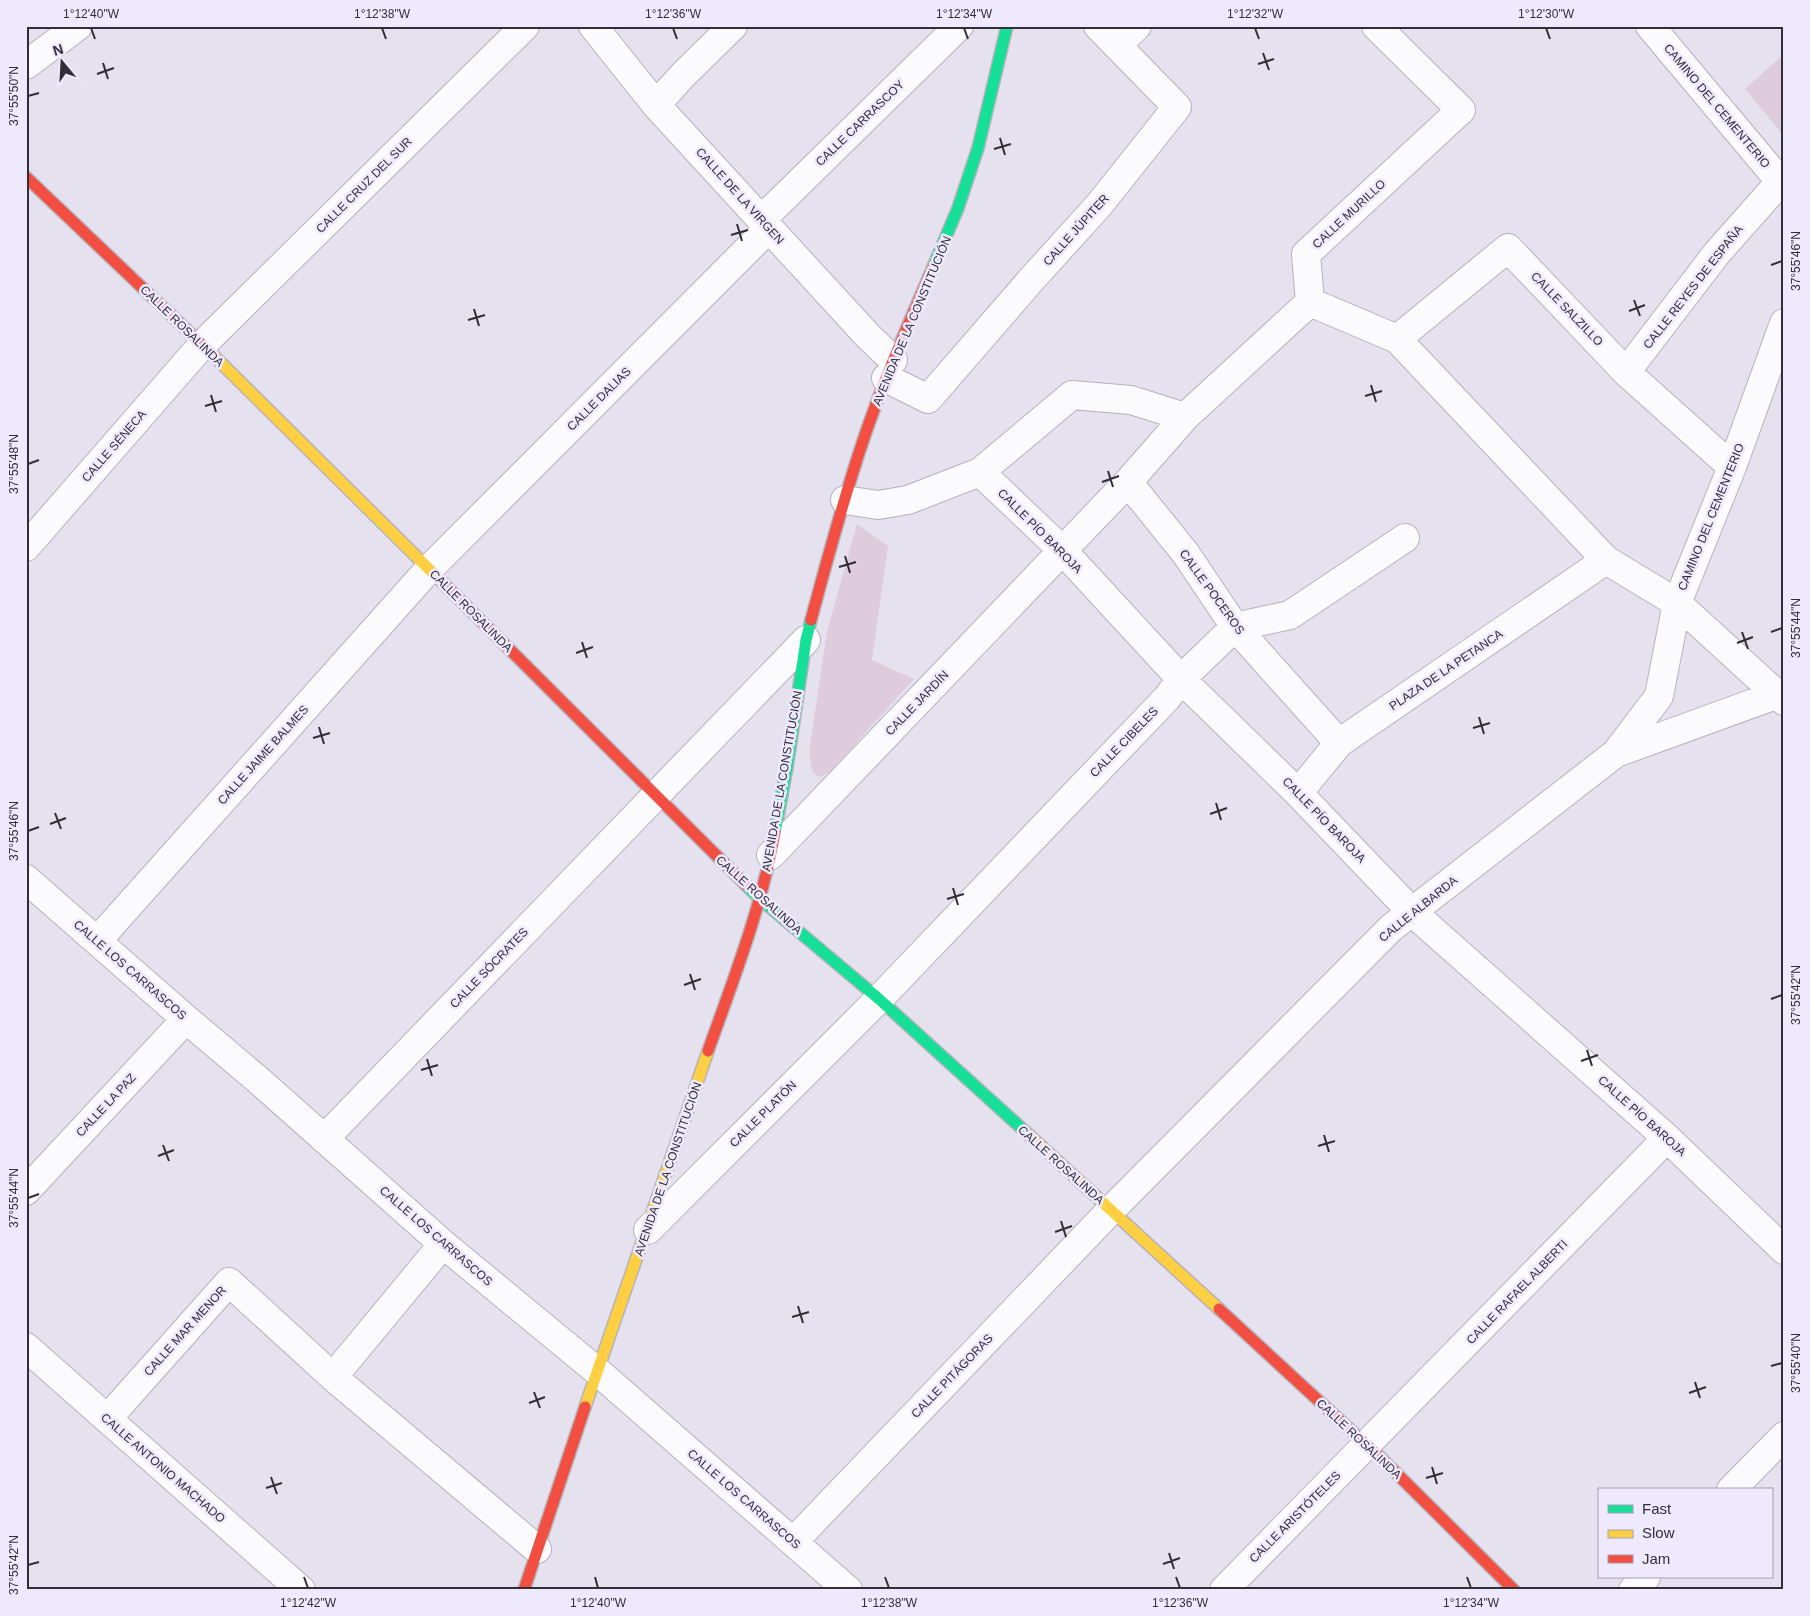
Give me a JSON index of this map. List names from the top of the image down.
{
  "streets": {
    "street": [
      "CAMINO DEL CEMENTERIO",
      "CALLE CARRASCOY",
      "CALLE CRUZ DEL SUR",
      "CALLE DE LA VIRGEN",
      "CALLE MURILLO",
      "CALLE JÚPITER",
      "CALLE REYES DE ESPAÑA",
      "CALLE SALZILLO",
      "AVENIDA DE LA CONSTITUCIÓN",
      "CALLE ROSALINDA",
      "CALLE DALIAS",
      "CALLE SÉNECA",
      "CALLE PÍO BAROJA",
      "CALLE POCEROS",
      "PLAZA DE LA PETANCA",
      "CALLE JARDÍN",
      "CALLE CIBELES",
      "CALLE JAIME BALMES",
      "CALLE ALBARDA",
      "CALLE SÓCRATES",
      "CALLE LOS CARRASCOS",
      "CALLE LA PAZ",
      "CALLE PLATÓN",
      "CALLE RAFAEL ALBERTI",
      "CALLE MAR MENOR",
      "CALLE PITÁGORAS",
      "CALLE ANTONIO MACHADO",
      "CALLE ARISTÓTELES"
    ]
  },
  "crossings": [
    ["CAMINO DEL CEMENTERIO", "CALLE REYES DE ESPAÑA"],
    ["CAMINO DEL CEMENTERIO", "CALLE SALZILLO"],
    ["CAMINO DEL CEMENTERIO", "CALLE ALBARDA"],
    ["CALLE CARRASCOY", "CALLE DE LA VIRGEN"],
    ["CALLE CARRASCOY", "CALLE DALIAS"],
    ["CALLE CRUZ DEL SUR", "CALLE ROSALINDA"],
    ["CALLE CRUZ DEL SUR", "CALLE SÉNECA"],
    ["CALLE DE LA VIRGEN", "CALLE JÚPITER"],
    ["CALLE DE LA VIRGEN", "AVENIDA DE LA CONSTITUCIÓN"],
    ["CALLE DE LA VIRGEN", "CALLE DALIAS"],
    ["CALLE JÚPITER", "AVENIDA DE LA CONSTITUCIÓN"],
    ["CALLE REYES DE ESPAÑA", "CALLE SALZILLO"],
    ["AVENIDA DE LA CONSTITUCIÓN", "CALLE ROSALINDA"],
    ["AVENIDA DE LA CONSTITUCIÓN", "CALLE JARDÍN"],
    ["AVENIDA DE LA CONSTITUCIÓN", "CALLE SÓCRATES"],
    ["AVENIDA DE LA CONSTITUCIÓN", "CALLE LOS CARRASCOS"],
    ["AVENIDA DE LA CONSTITUCIÓN", "CALLE PLATÓN"],
    ["AVENIDA DE LA CONSTITUCIÓN", "CALLE MAR MENOR"],
    ["CALLE ROSALINDA", "CALLE DALIAS"],
    ["CALLE ROSALINDA", "CALLE SÉNECA"],
    ["CALLE ROSALINDA", "CALLE CIBELES"],
    ["CALLE ROSALINDA", "CALLE JAIME BALMES"],
    ["CALLE ROSALINDA", "CALLE ALBARDA"],
    ["CALLE ROSALINDA", "CALLE SÓCRATES"],
    ["CALLE ROSALINDA", "CALLE PLATÓN"],
    ["CALLE ROSALINDA", "CALLE RAFAEL ALBERTI"],
    ["CALLE ROSALINDA", "CALLE PITÁGORAS"],
    ["CALLE ROSALINDA", "CALLE ARISTÓTELES"],
    ["CALLE DALIAS", "CALLE JAIME BALMES"],
    ["CALLE PÍO BAROJA", "PLAZA DE LA PETANCA"],
    ["CALLE PÍO BAROJA", "CALLE JARDÍN"],
    ["CALLE PÍO BAROJA", "CALLE CIBELES"],
    ["CALLE PÍO BAROJA", "CALLE ALBARDA"],
    ["CALLE PÍO BAROJA", "CALLE RAFAEL ALBERTI"],
    ["CALLE POCEROS", "PLAZA DE LA PETANCA"],
    ["CALLE POCEROS", "CALLE JARDÍN"],
    ["CALLE POCEROS", "CALLE CIBELES"],
    ["CALLE CIBELES", "CALLE PLATÓN"],
    ["CALLE JAIME BALMES", "CALLE LOS CARRASCOS"],
    ["CALLE ALBARDA", "CALLE PITÁGORAS"],
    ["CALLE SÓCRATES", "CALLE LOS CARRASCOS"],
    ["CALLE LOS CARRASCOS", "CALLE LA PAZ"],
    ["CALLE LOS CARRASCOS", "CALLE PITÁGORAS"],
    ["CALLE RAFAEL ALBERTI", "CALLE ARISTÓTELES"],
    ["CALLE MAR MENOR", "CALLE ANTONIO MACHADO"]
  ],
  "legend": ["Fast", "Slow", "Jam"],
  "north": "top",
  "coordinates": [
    "1°12'40\"W",
    "1°12'38\"W",
    "1°12'36\"W",
    "1°12'34\"W",
    "1°12'32\"W",
    "1°12'30\"W",
    "37°55'50\"N",
    "37°55'46\"N",
    "37°55'48\"N",
    "37°55'44\"N",
    "37°55'42\"N",
    "37°55'40\"N",
    "1°12'42\"W"
  ]
}
